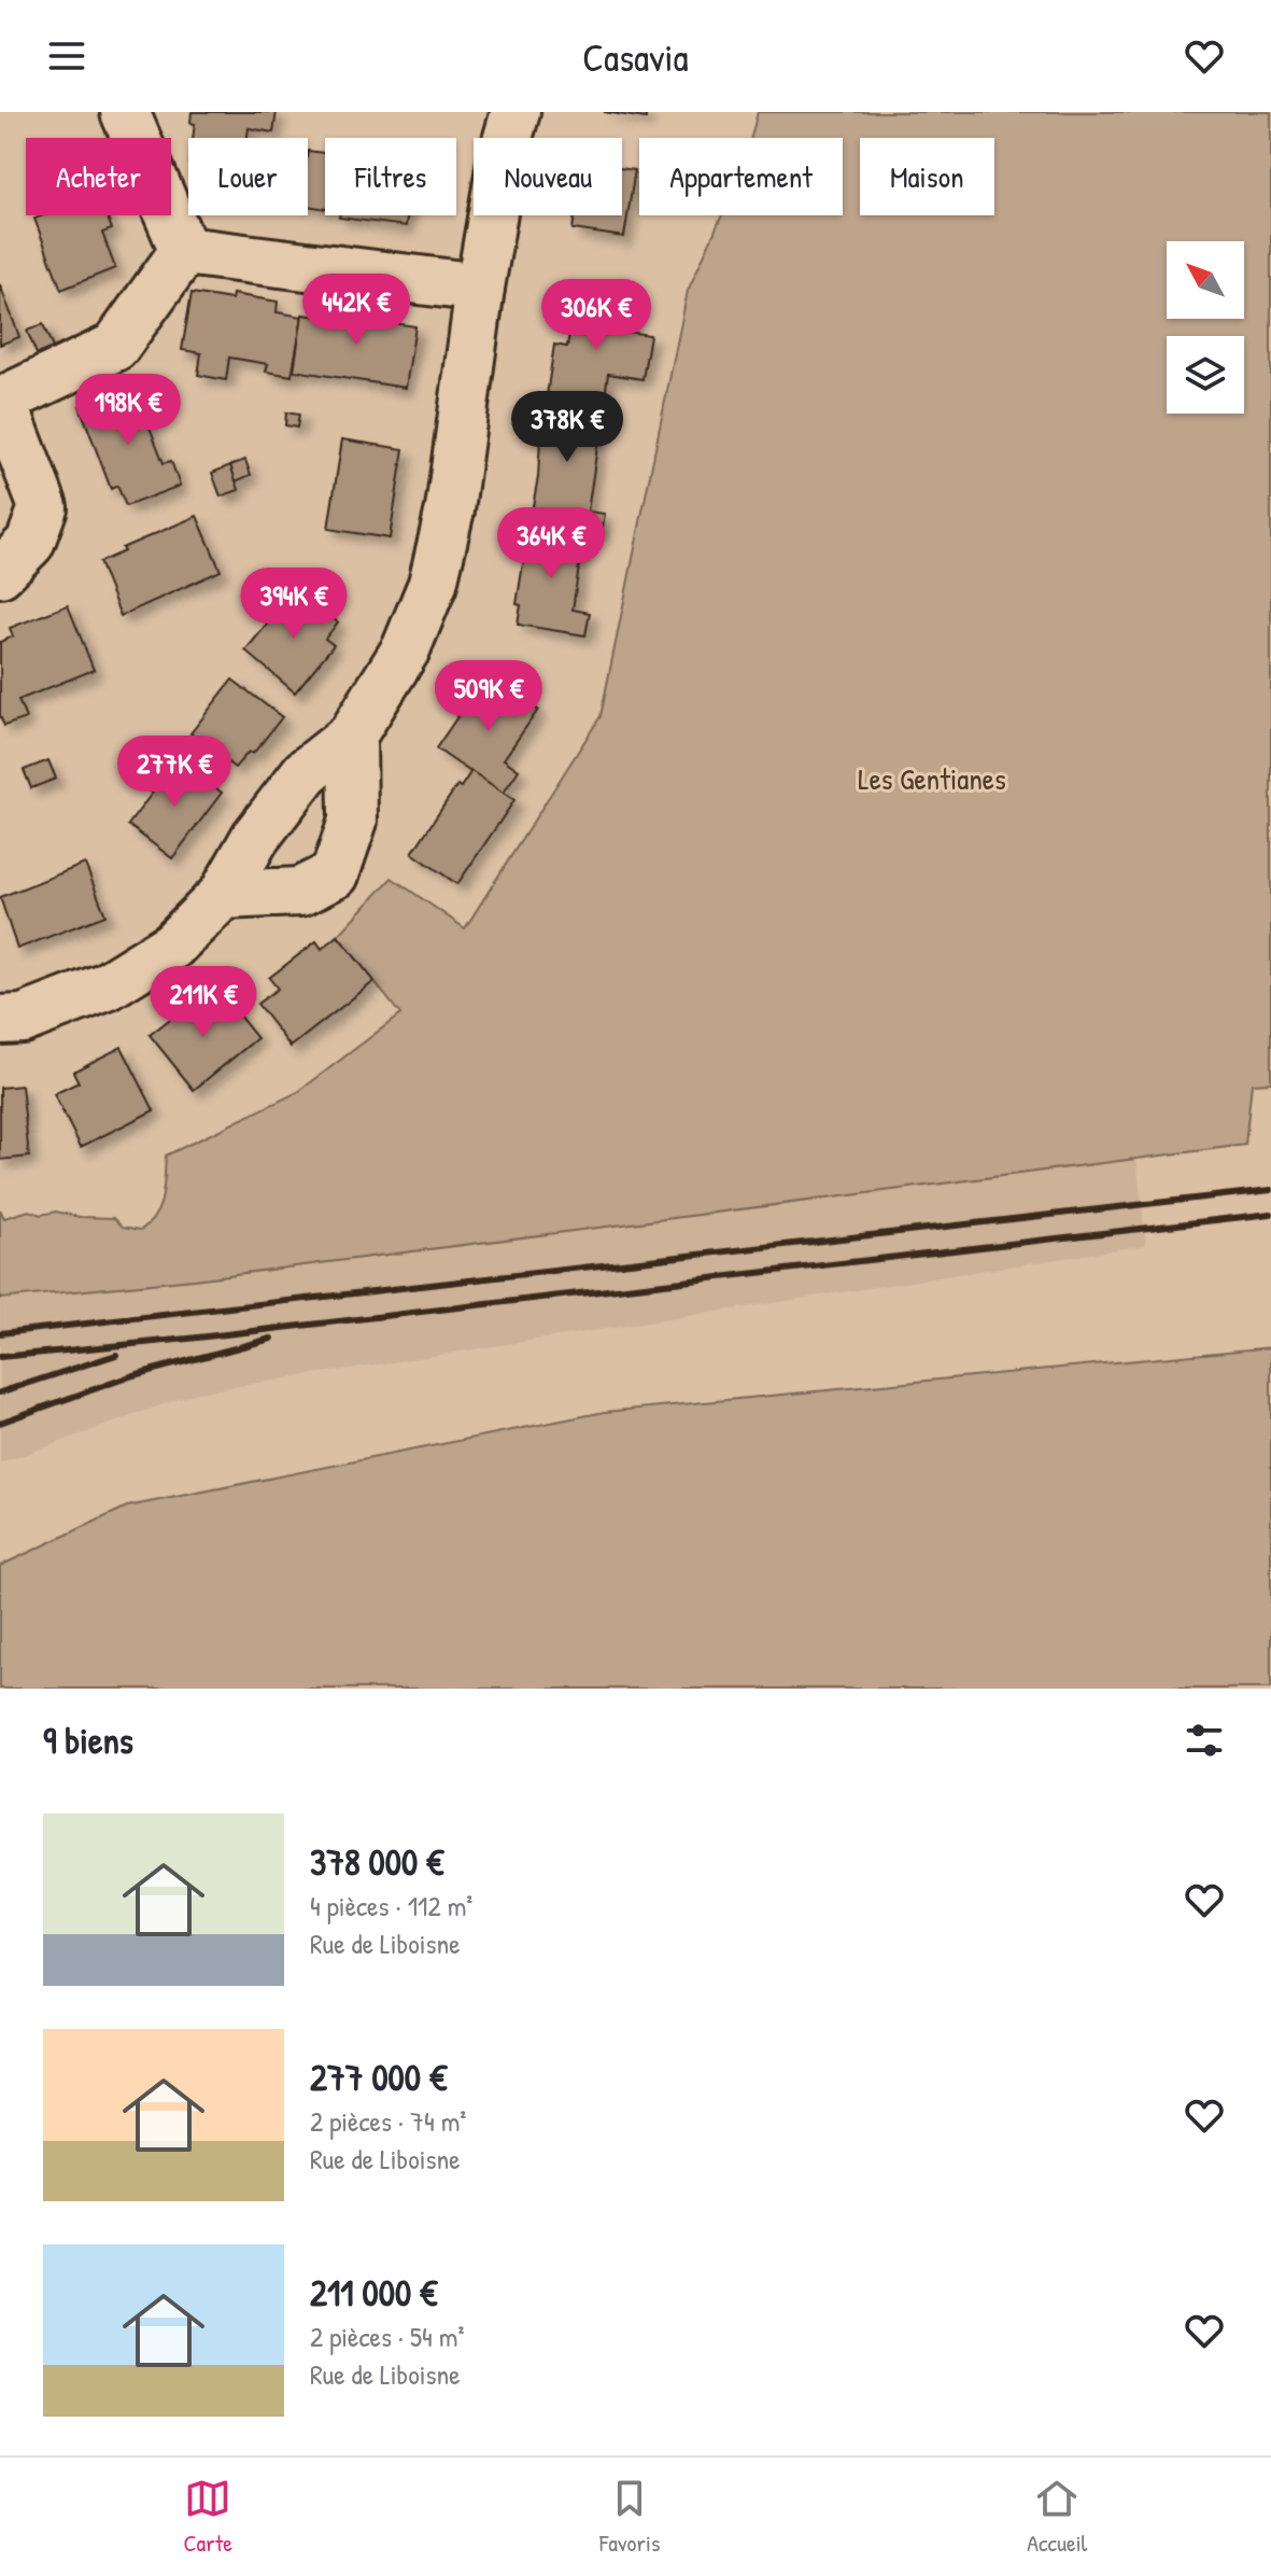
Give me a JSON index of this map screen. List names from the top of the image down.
{
  "parks": ["Les Gentianes"],
  "north": "top left",
  "page": {
    "header": "Casavia",
    "chip": [
      "Acheter",
      "Louer",
      "Filtres",
      "Nouveau",
      "Appartement",
      "Maison"
    ],
    "price": [
      "442K €",
      "306K €",
      "198K €",
      "378K €",
      "364K €",
      "394K €",
      "509K €",
      "277K €",
      "211K €"
    ],
    "heading": "9 biens",
    "list": [
      {
        "name": "378 000 €",
        "note": "4 pièces · 112 m² · Rue de Liboisne"
      },
      {
        "name": "277 000 €",
        "note": "2 pièces · 74 m² · Rue de Liboisne"
      },
      {
        "name": "211 000 €",
        "note": "2 pièces · 54 m² · Rue de Liboisne"
      }
    ],
    "tabs": ["Carte", "Favoris", "Accueil"]
  }
}
